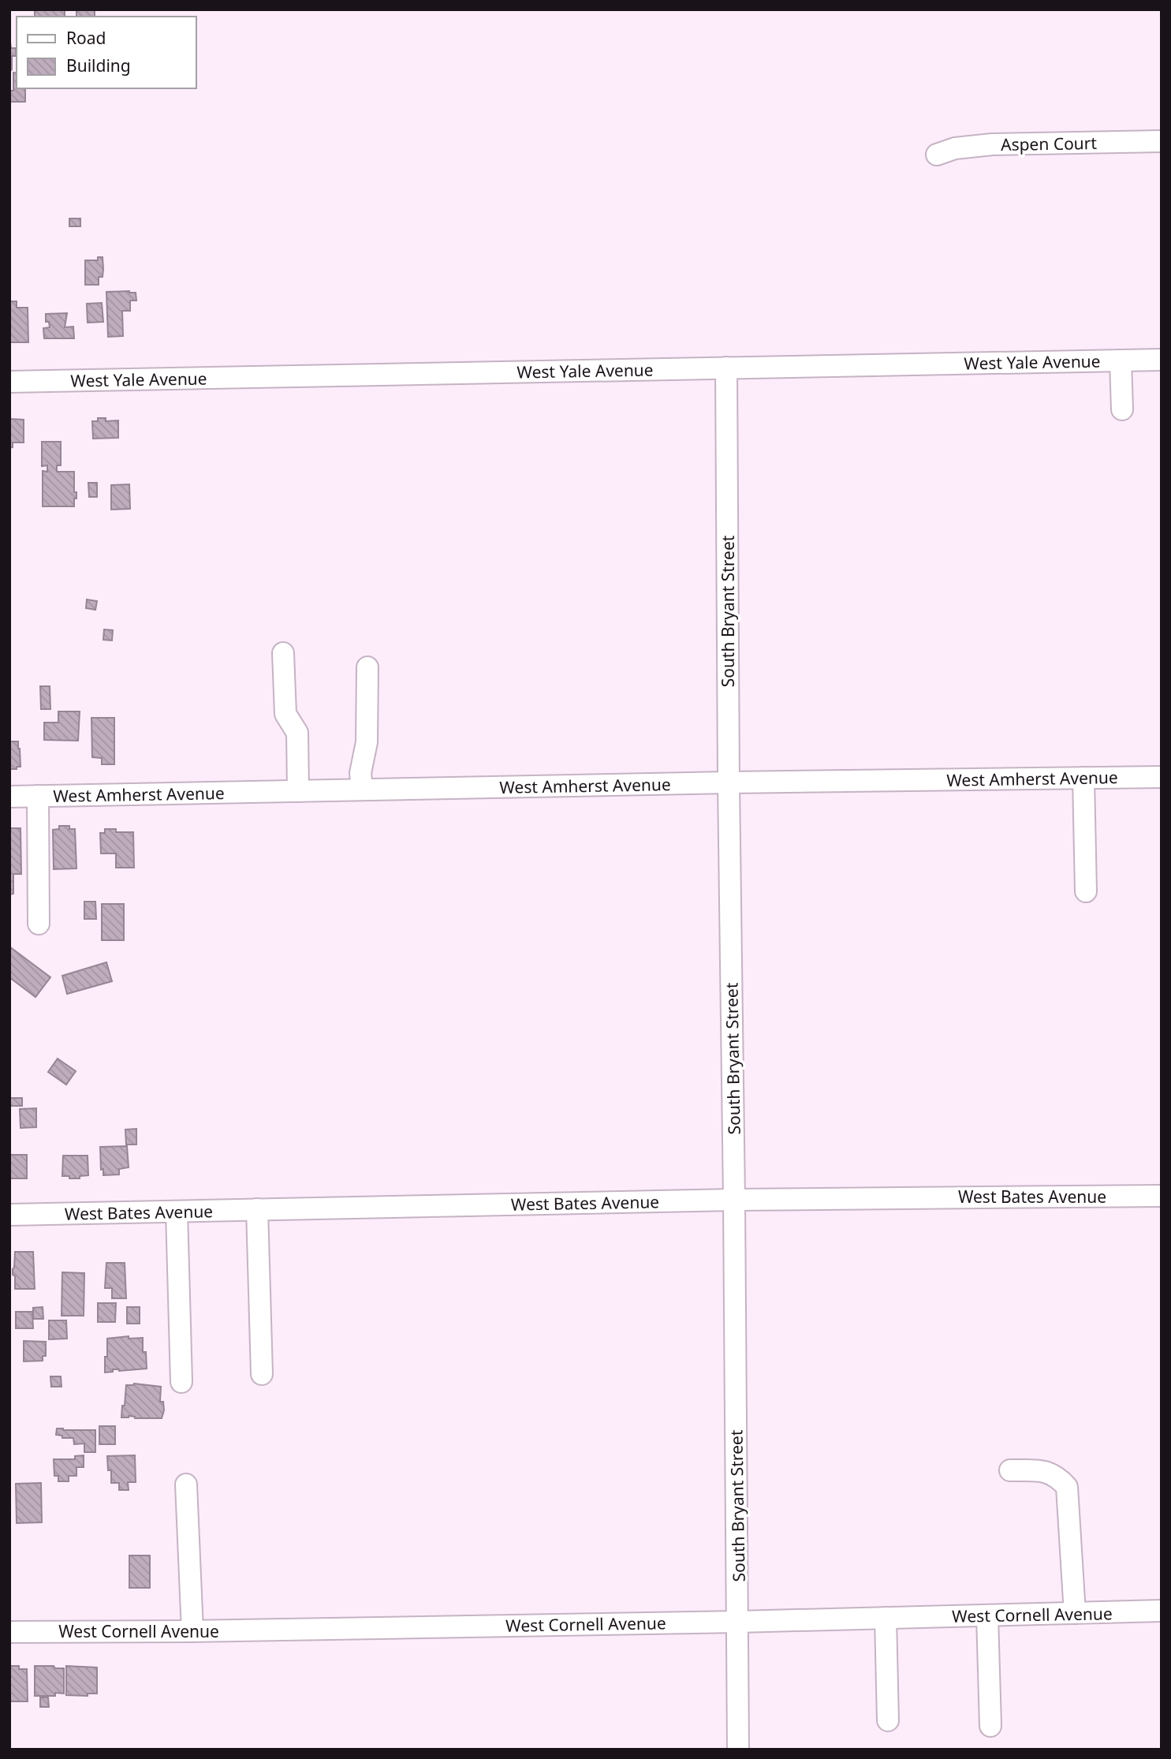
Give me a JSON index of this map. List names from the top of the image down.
{
  "streets": {
    "street": [
      "Aspen Court",
      "West Yale Avenue",
      "South Bryant Street",
      "West Amherst Avenue",
      "West Bates Avenue",
      "West Cornell Avenue"
    ]
  },
  "crossings": [
    ["West Yale Avenue", "South Bryant Street"],
    ["South Bryant Street", "West Amherst Avenue"],
    ["South Bryant Street", "West Bates Avenue"],
    ["South Bryant Street", "West Cornell Avenue"]
  ],
  "legend": ["Road", "Building"]
}
